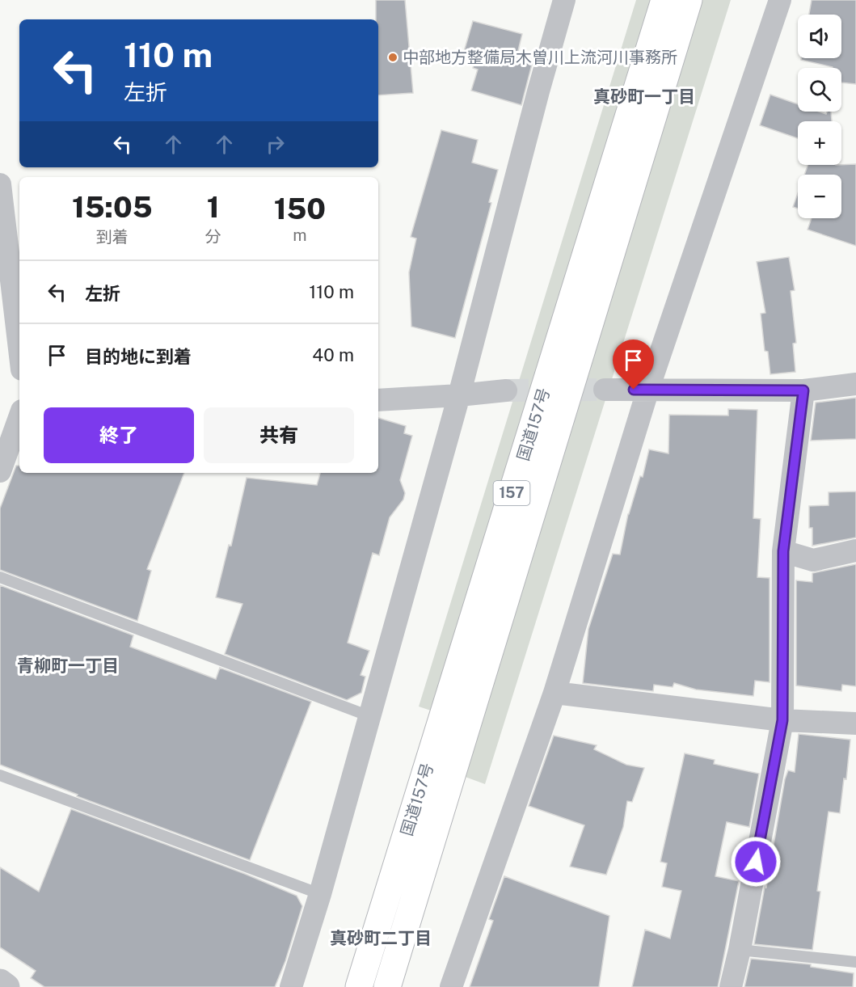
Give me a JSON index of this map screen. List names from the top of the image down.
{
  "streets": {
    "highway": ["国道157号", "157"]
  },
  "districts": ["真砂町一丁目", "青柳町一丁目", "真砂町二丁目"],
  "places": ["中部地方整備局木曽川上流河川事務所"],
  "page": {
    "map_buttons": ["+", "−"],
    "turn": ["110 m", "左折"],
    "eta": [
      "15:05",
      "到着",
      "1",
      "分",
      "150",
      "m"
    ],
    "list": [
      {
        "name": "左折",
        "value": "110 m"
      },
      {
        "name": "目的地に到着",
        "value": "40 m"
      }
    ],
    "buttons": ["終了", "共有"]
  }
}
